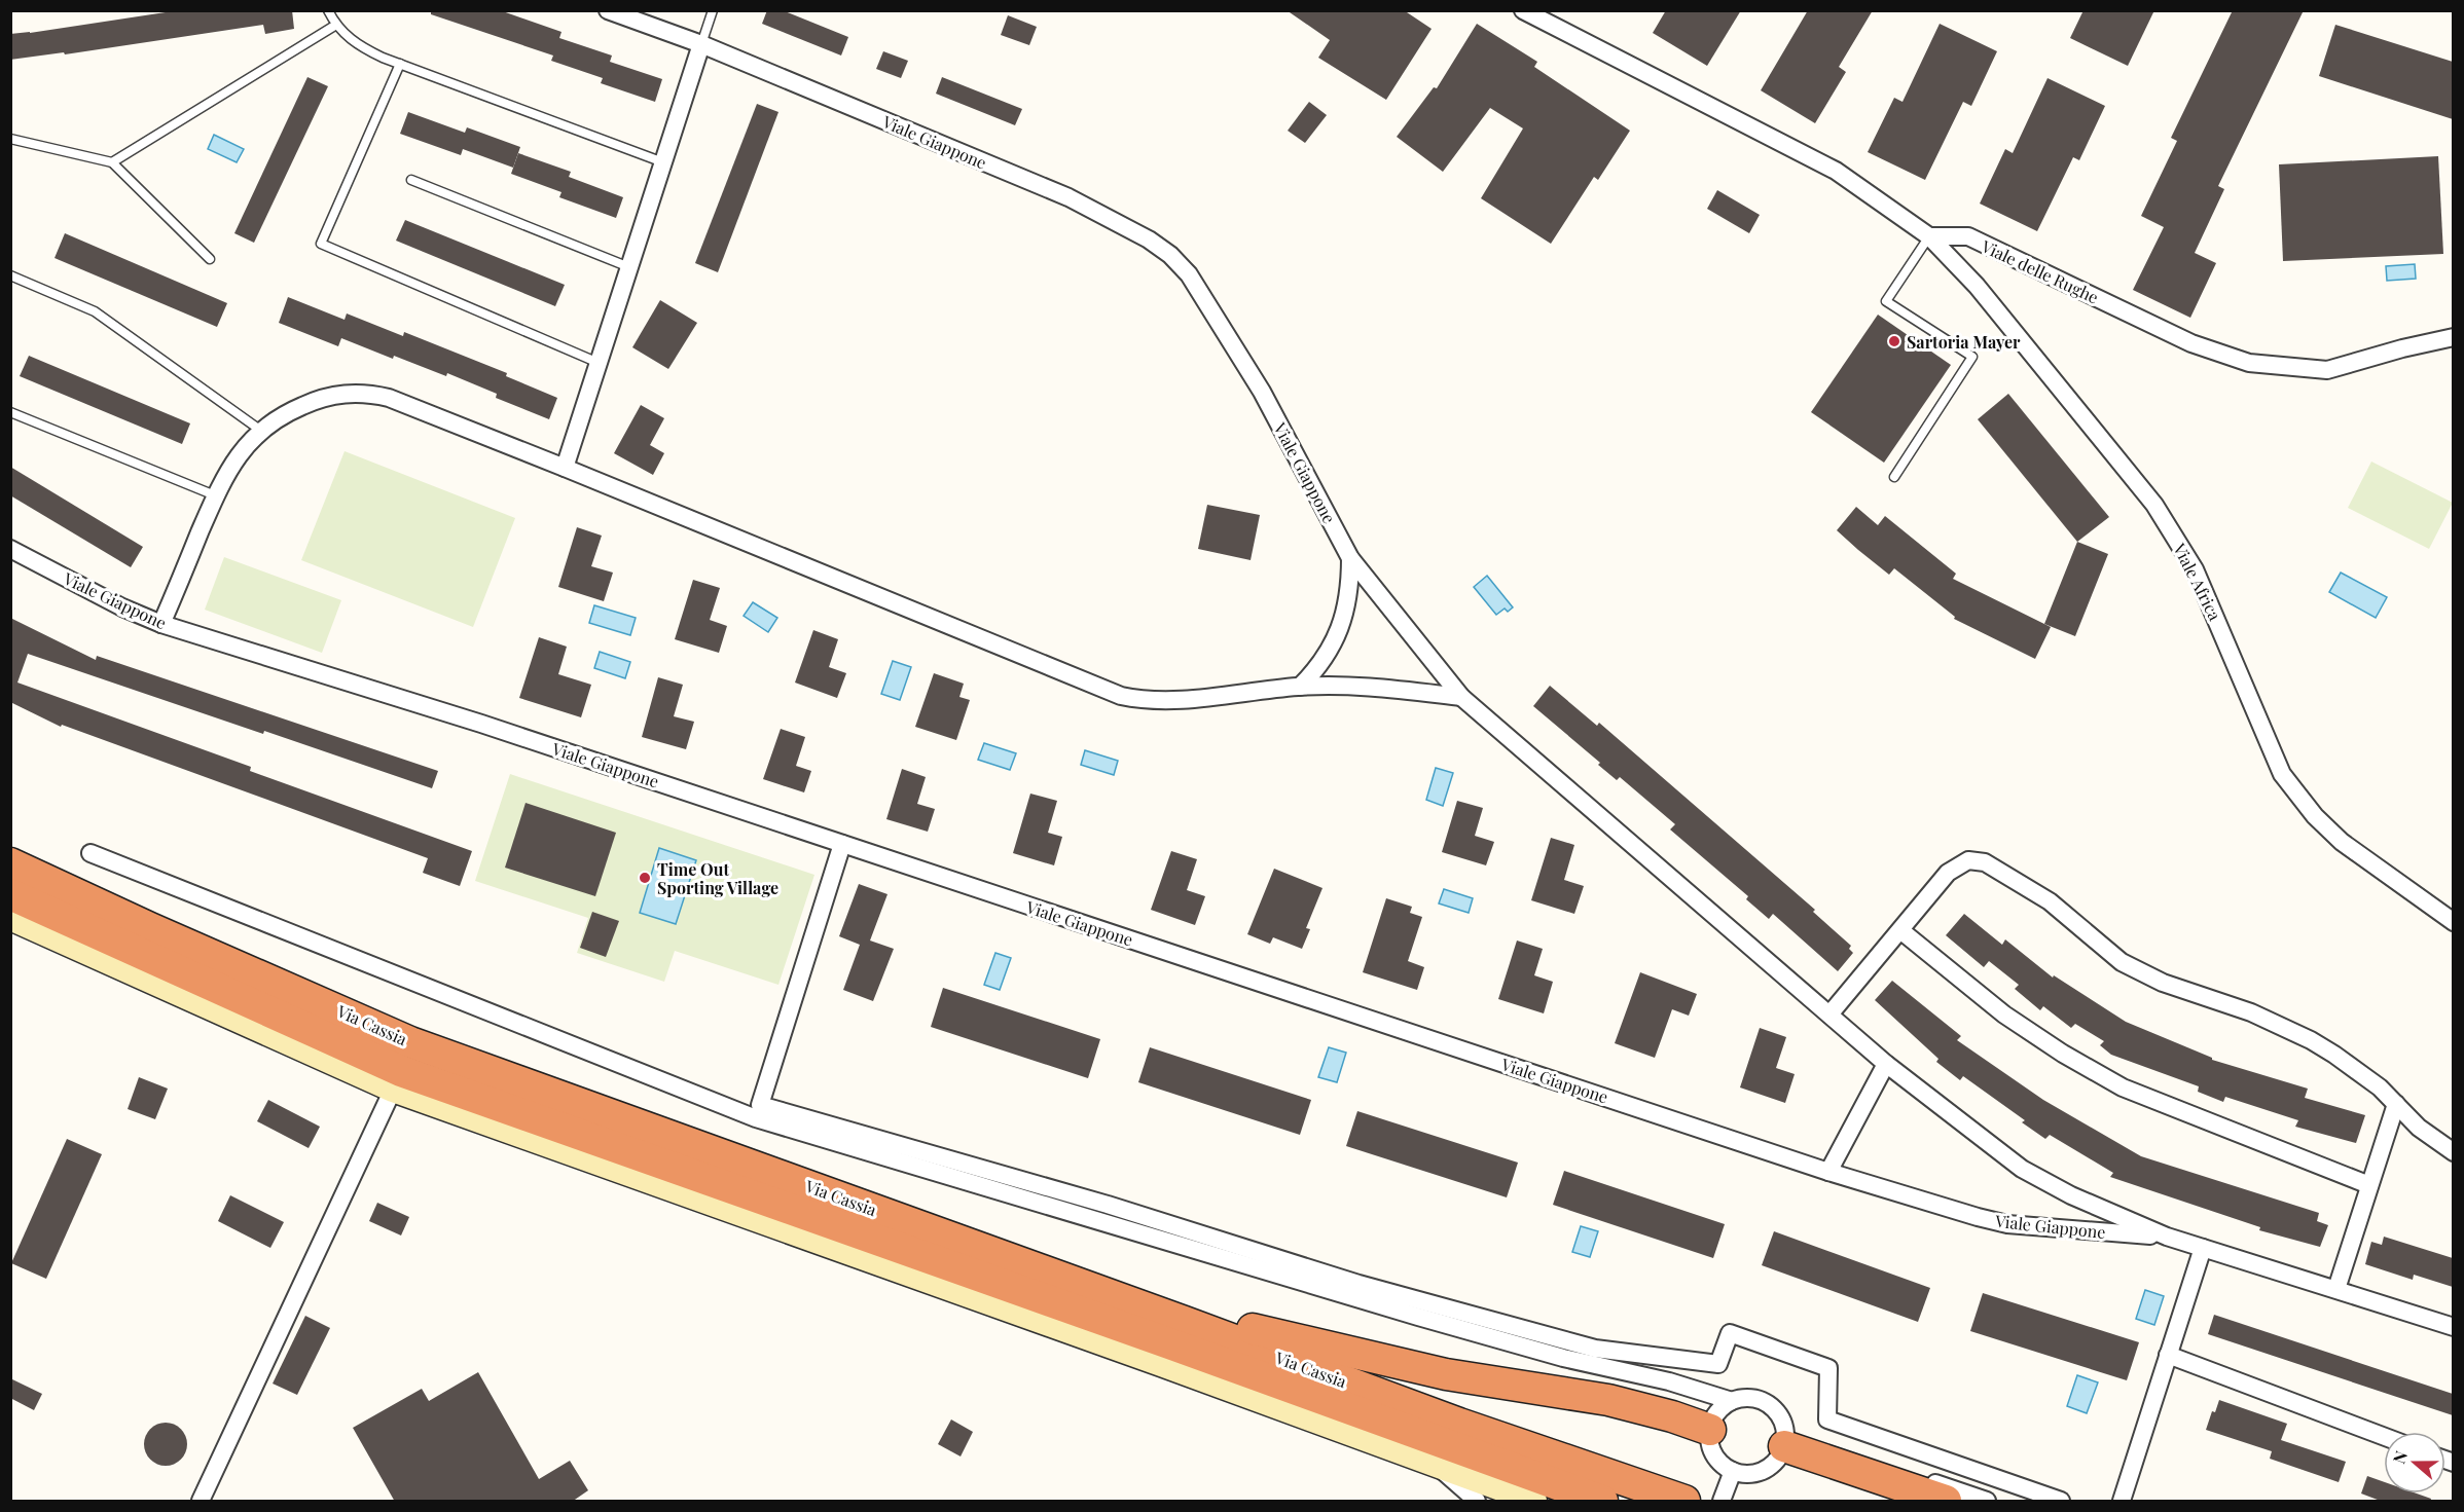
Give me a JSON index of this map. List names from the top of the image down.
{
  "streets": {
    "highway": ["Via Cassia"],
    "street": ["Viale Giappone", "Viale delle Rughe", "Viale Africa"]
  },
  "crossings": [
    ["Viale delle Rughe", "Viale Africa"]
  ],
  "places": ["Sartoria Mayer", "Time Out Sporting Village"],
  "north": "left"
}
